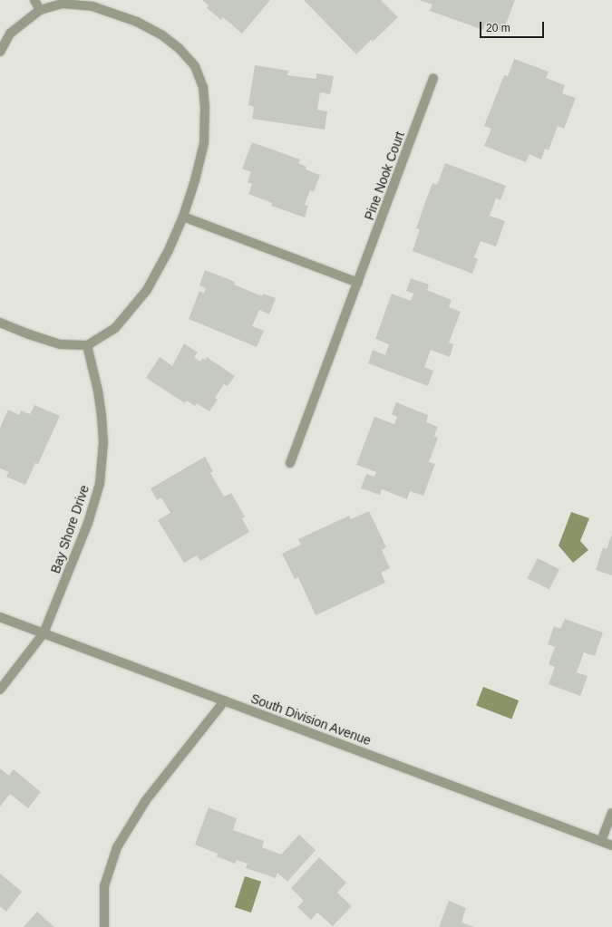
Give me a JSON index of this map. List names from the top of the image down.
{
  "streets": {
    "street": ["Pine Nook Court", "Bay Shore Drive", "South Division Avenue"]
  },
  "crossings": [
    ["Bay Shore Drive", "South Division Avenue"]
  ],
  "scale_bar": "20 m"
}
